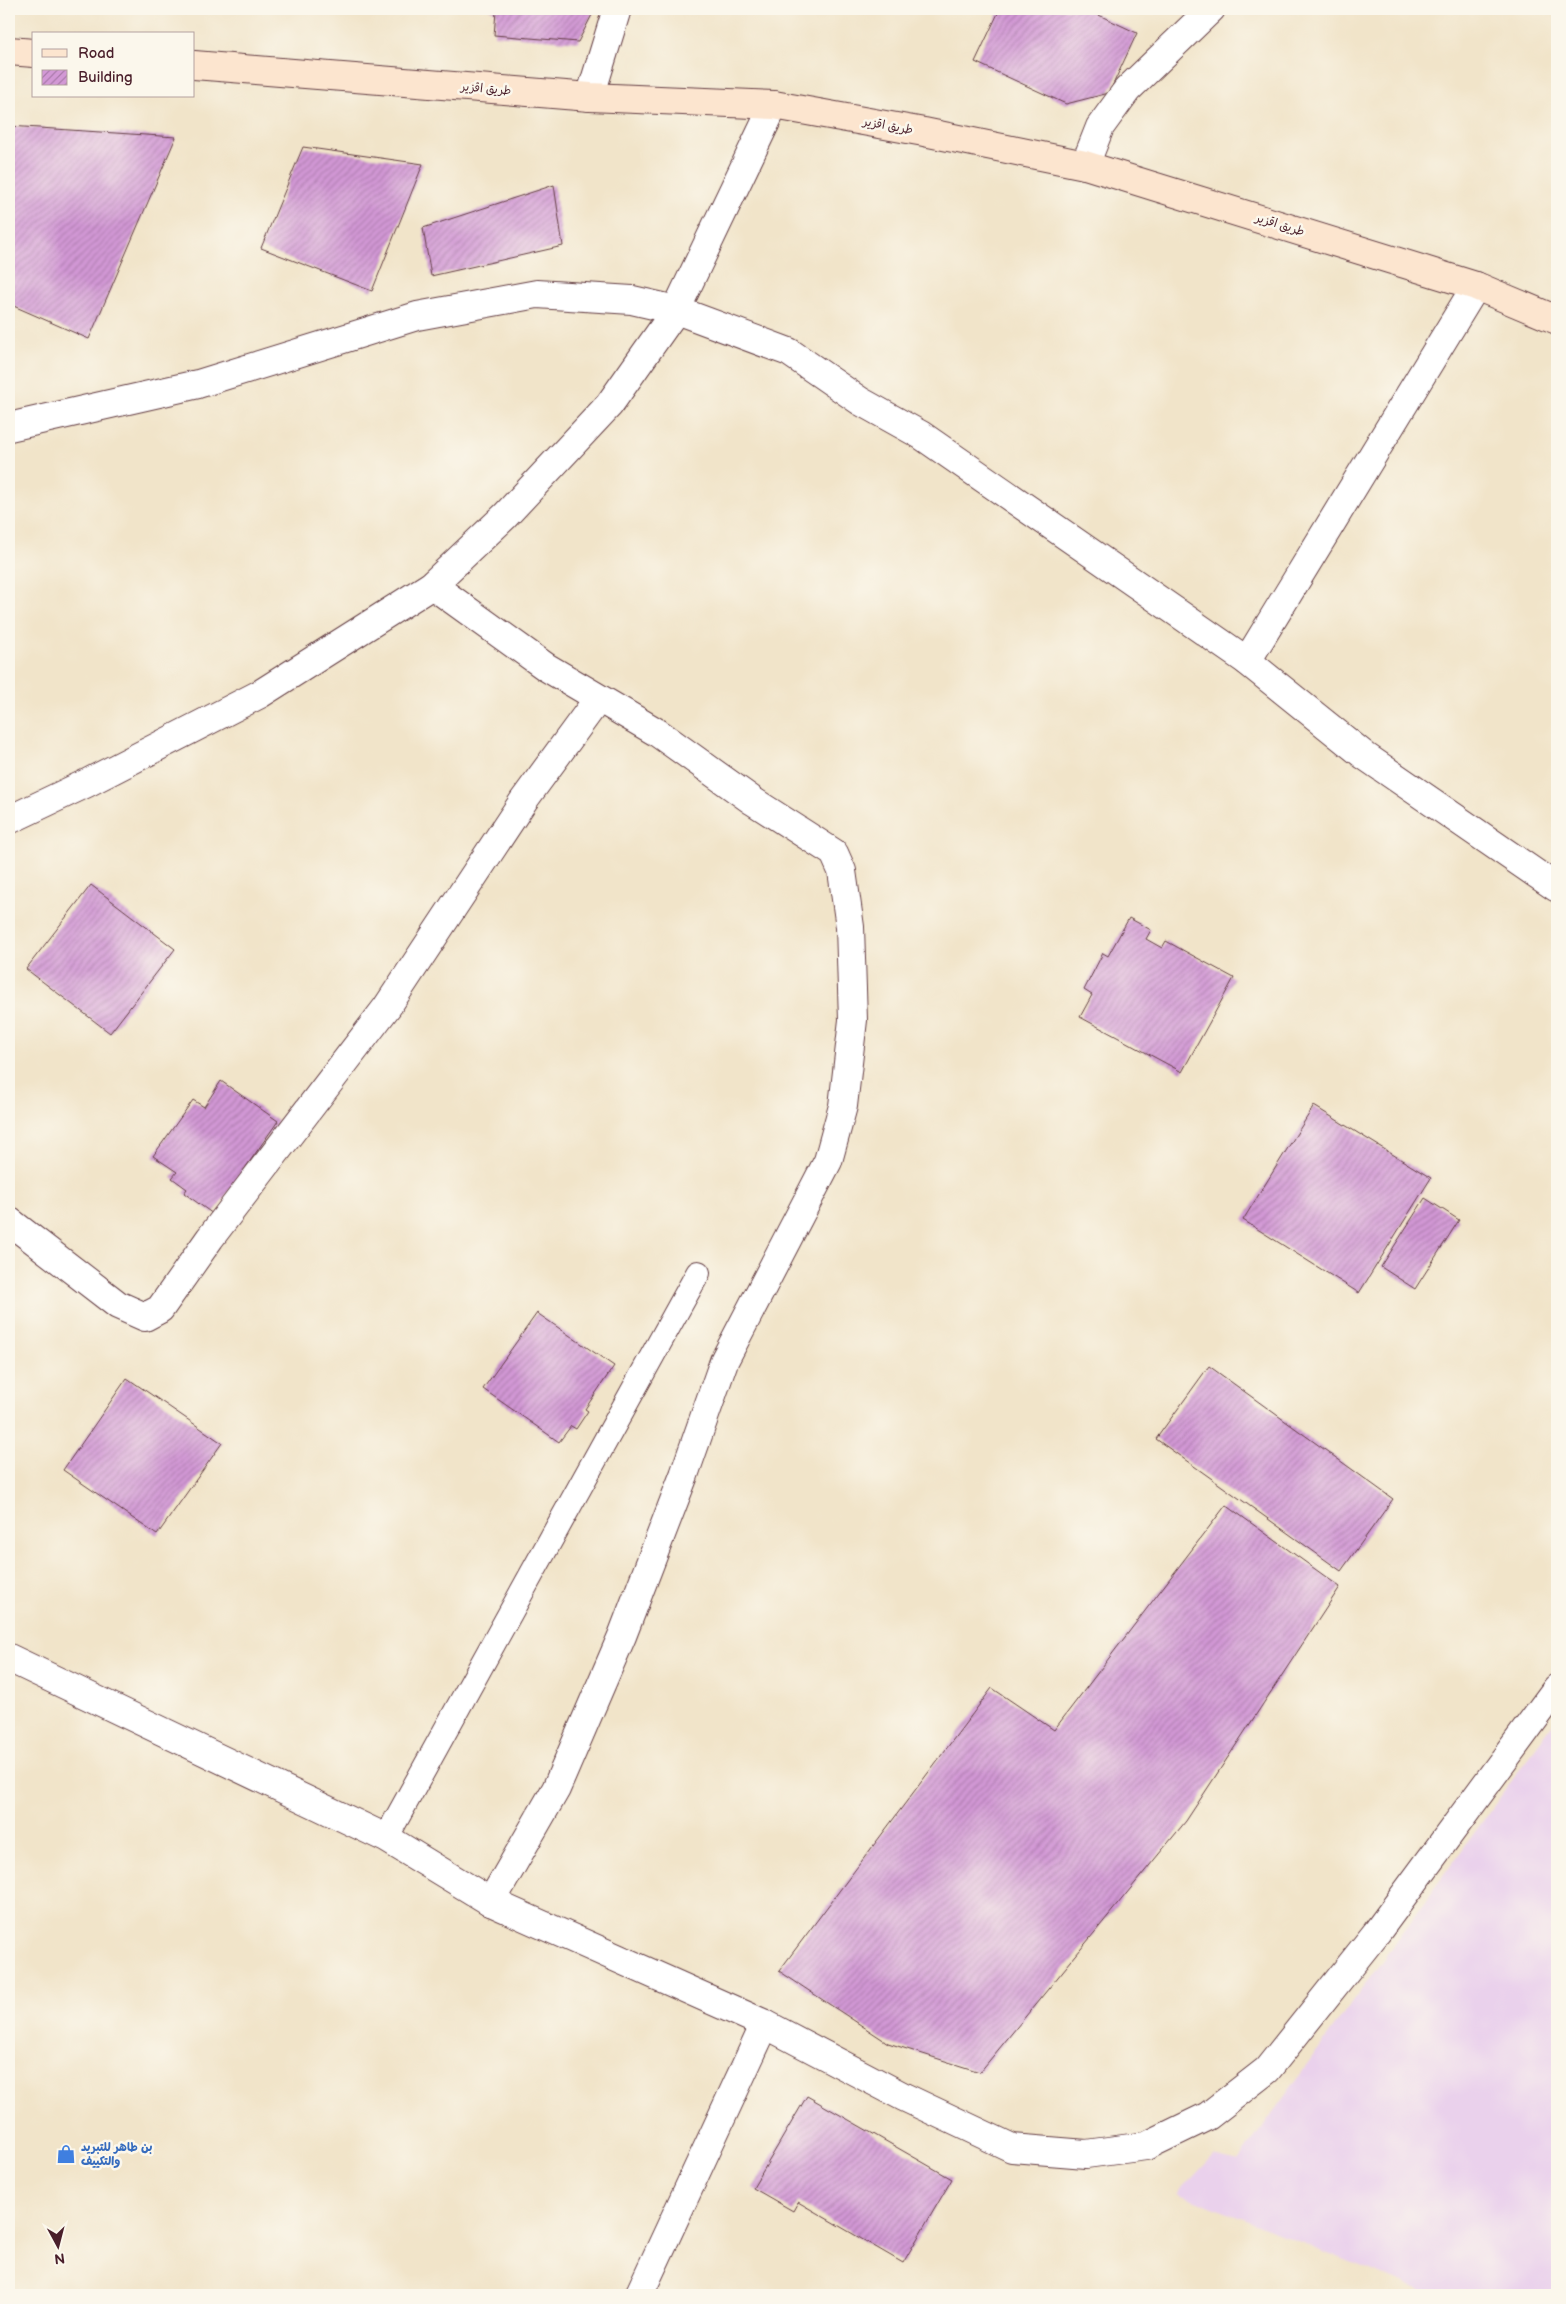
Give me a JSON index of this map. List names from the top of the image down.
{
  "streets": {
    "street": ["طريق اقزير"]
  },
  "places": {
    "shop": ["بن طاهر للتبريد والتكييف"]
  },
  "legend": ["Road", "Building"],
  "north": "bottom"
}
